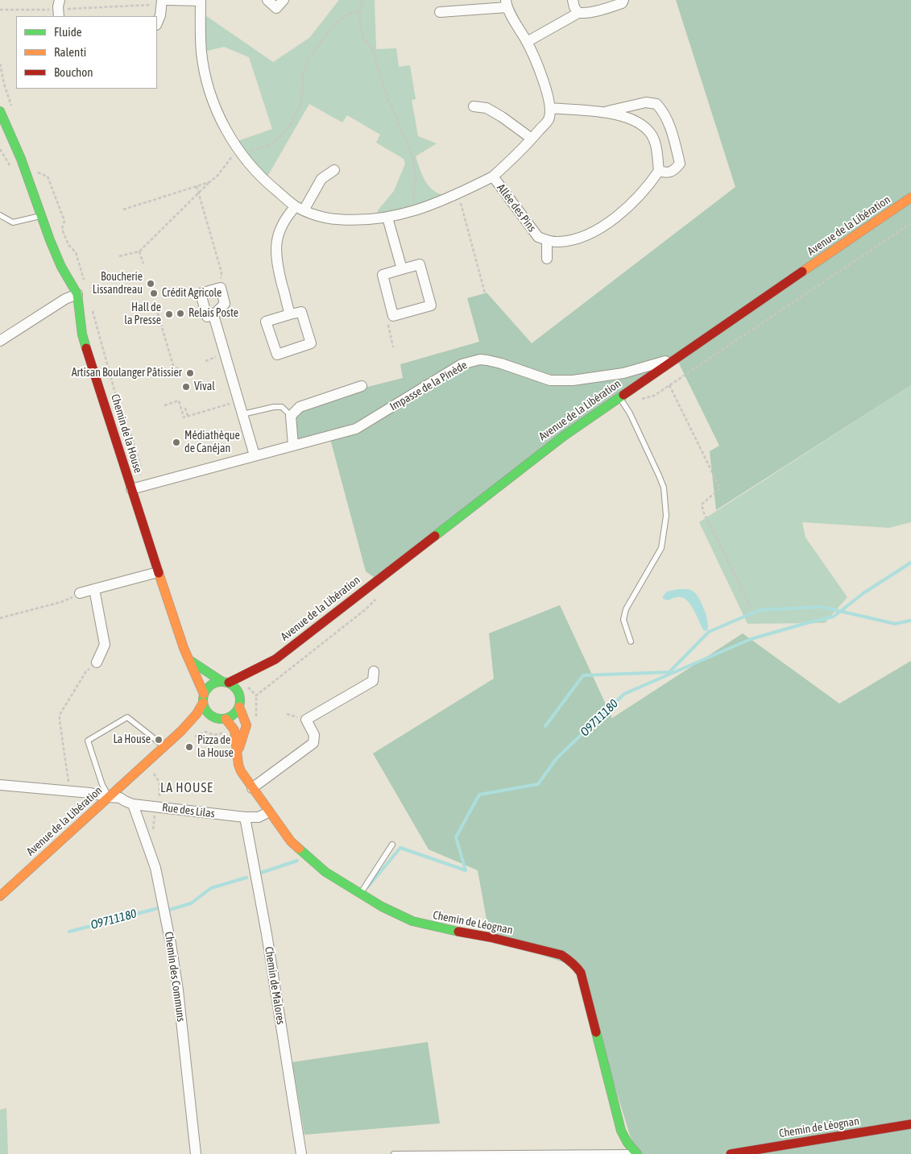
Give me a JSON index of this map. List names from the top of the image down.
{
  "streets": {
    "street": [
      "Allée des Pins",
      "Avenue de la Libération",
      "Impasse de la Pinède",
      "Chemin de la House",
      "Rue des Lilas",
      "Chemin de Léognan",
      "Chemin des Communs",
      "Chemin de Malores"
    ]
  },
  "crossings": [
    ["Avenue de la Libération", "Impasse de la Pinède"],
    ["Avenue de la Libération", "Chemin de la House"],
    ["Avenue de la Libération", "Rue des Lilas"],
    ["Avenue de la Libération", "Chemin de Léognan"],
    ["Impasse de la Pinède", "Chemin de la House"],
    ["Chemin de la House", "Chemin de Léognan"],
    ["Rue des Lilas", "Chemin de Léognan"],
    ["Rue des Lilas", "Chemin des Communs"],
    ["Rue des Lilas", "Chemin de Malores"]
  ],
  "districts": ["LA HOUSE"],
  "water": ["O9711180"],
  "places": [
    "Boucherie Lissandreau",
    "Crédit Agricole",
    "Relais Poste",
    "Hall de la Presse",
    "Artisan Boulanger Pâtissier",
    "Vival",
    "Médiathèque de Canéjan",
    "La House",
    "Pizza de la House"
  ],
  "legend": ["Fluide", "Ralenti", "Bouchon"]
}
